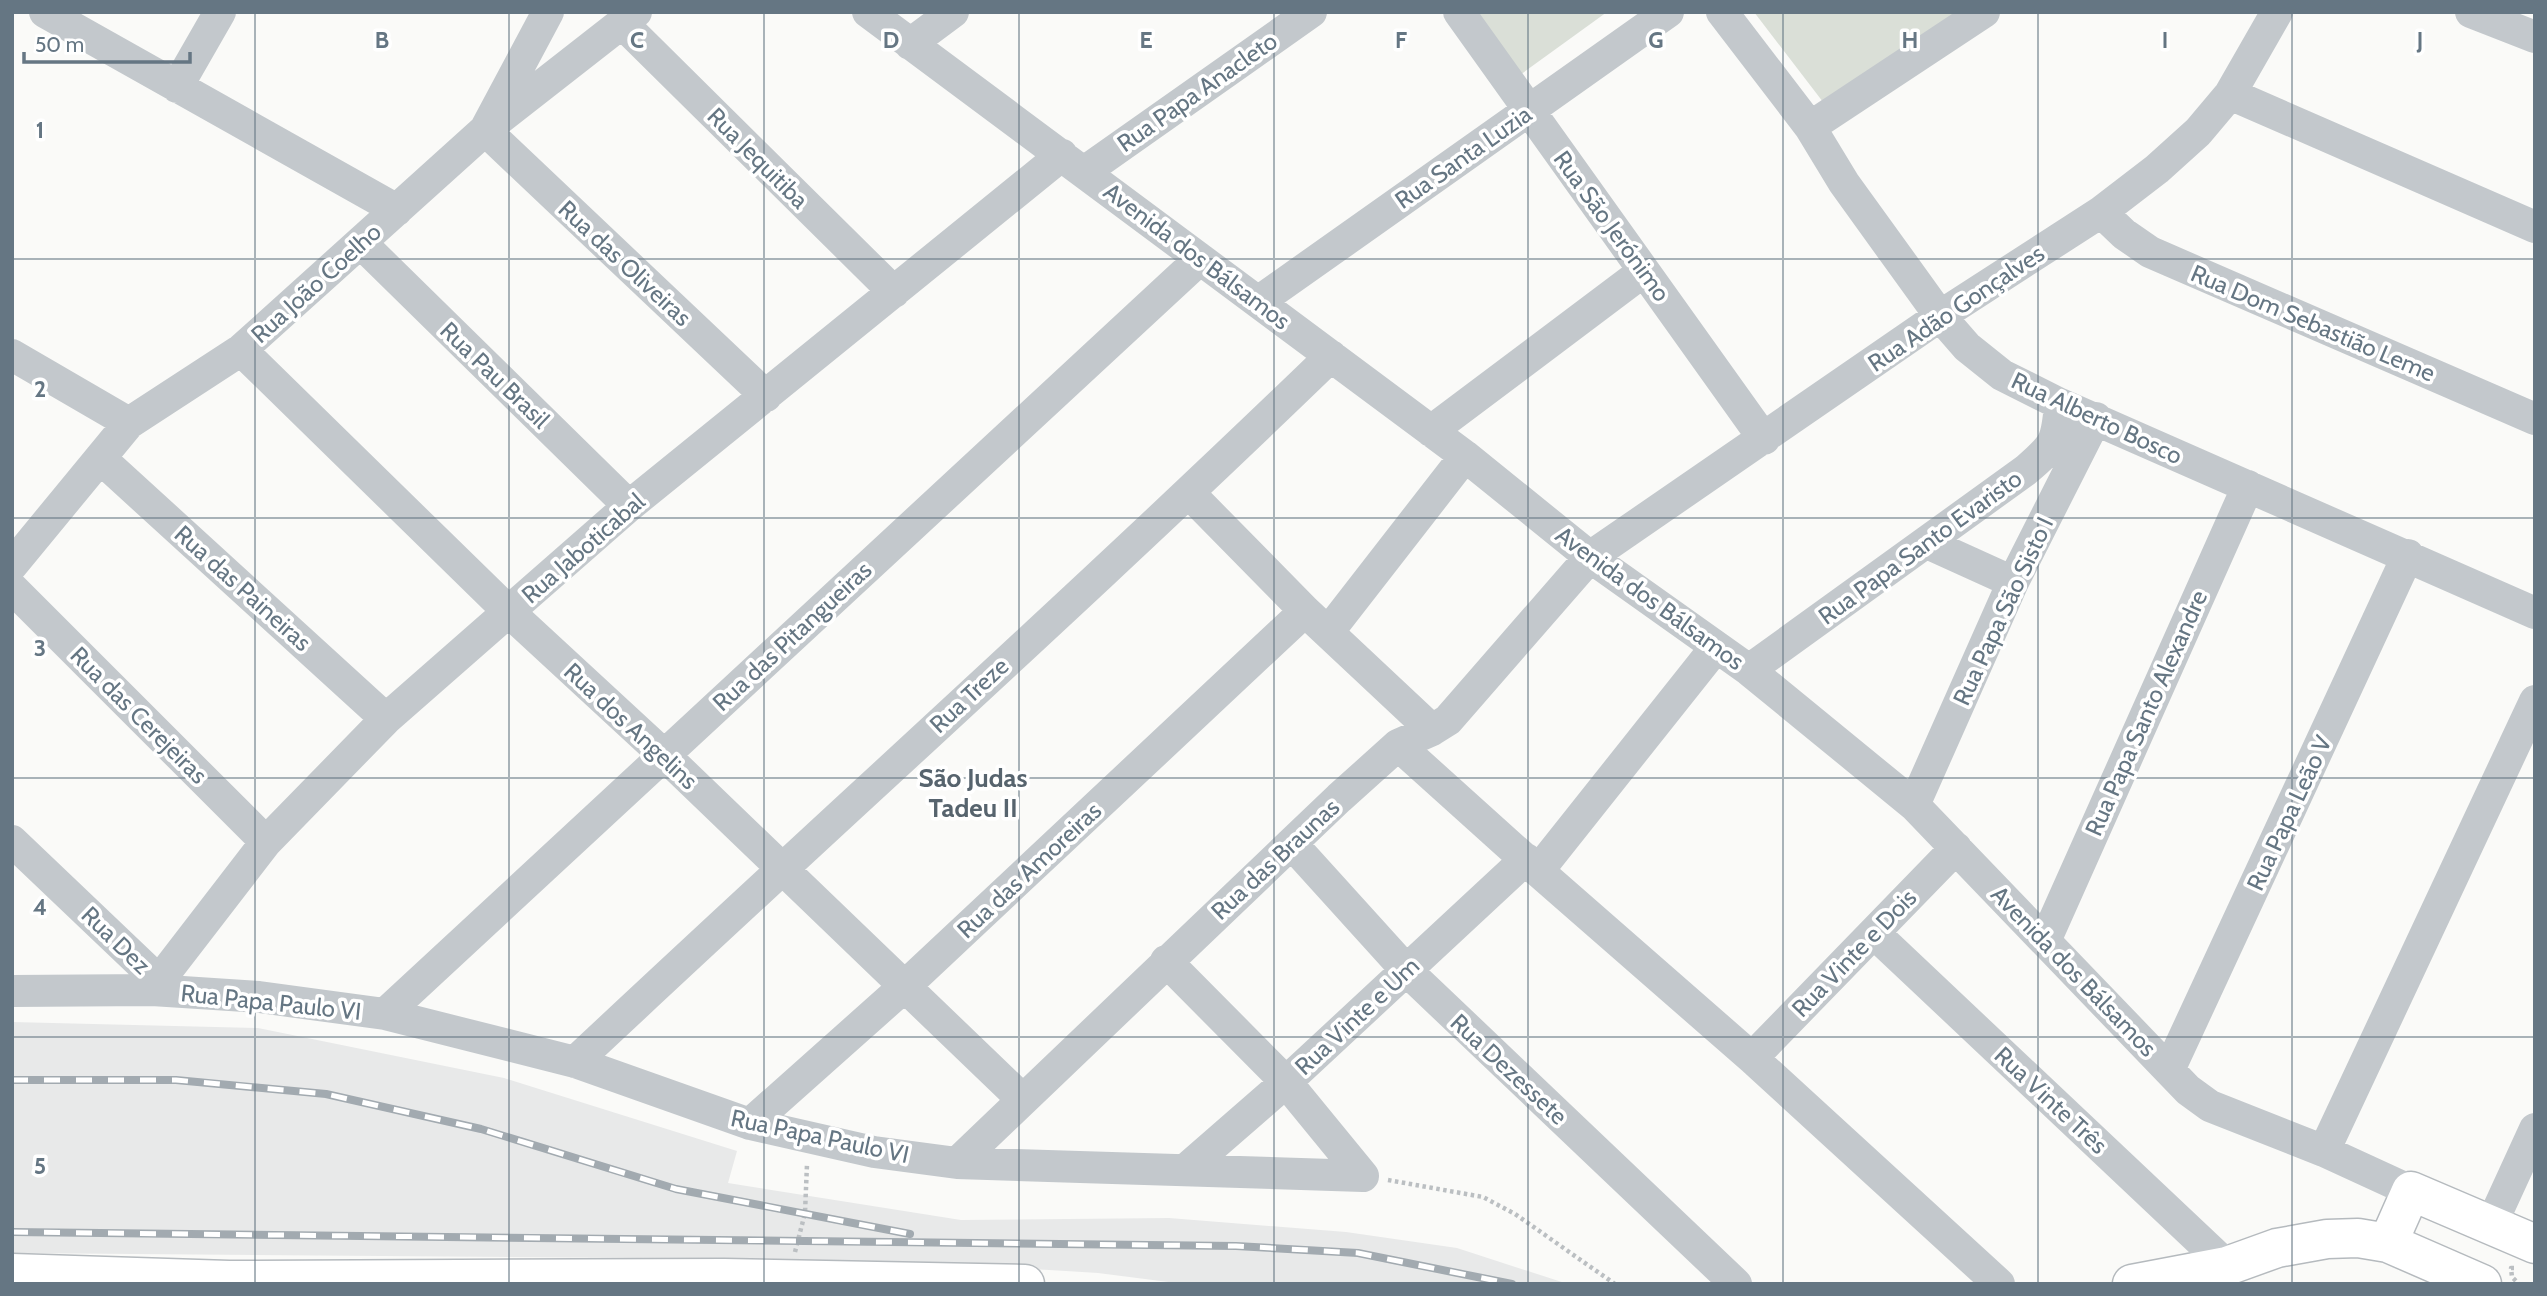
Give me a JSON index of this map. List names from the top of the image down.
{
  "streets": {
    "street": [
      "Rua Papa Anacleto",
      "Rua Santa Luzia",
      "Rua Jequitiba",
      "Rua São Jerónimo",
      "Avenida dos Bálsamos",
      "Rua das Oliveiras",
      "Rua João Coelho",
      "Rua Adão Gonçalves",
      "Rua Dom Sebastião Leme",
      "Rua Pau Brasil",
      "Rua Alberto Bosco",
      "Rua Papa Santo Evaristo",
      "Rua Jaboticabal",
      "Rua das Paineiras",
      "Rua Papa São Sisto I",
      "Rua das Pitangueiras",
      "Rua Treze",
      "Rua Papa Santo Alexandre",
      "Rua das Cerejeiras",
      "Rua dos Angelins",
      "Rua Papa Leão V",
      "Rua das Braunas",
      "Rua das Amoreiras",
      "Rua Dez",
      "Rua Vinte e Dois",
      "Rua Papa Paulo VI",
      "Rua Vinte e Um",
      "Rua Dezessete",
      "Rua Vinte Três"
    ]
  },
  "crossings": [
    ["Rua Papa Anacleto", "Avenida dos Bálsamos"],
    ["Rua Papa Anacleto", "Rua Jaboticabal"],
    ["Rua Santa Luzia", "Rua São Jerónimo"],
    ["Rua Santa Luzia", "Avenida dos Bálsamos"],
    ["Rua Jequitiba", "Rua João Coelho"],
    ["Rua Jequitiba", "Rua Jaboticabal"],
    ["Rua São Jerónimo", "Rua Adão Gonçalves"],
    ["Avenida dos Bálsamos", "Rua Adão Gonçalves"],
    ["Avenida dos Bálsamos", "Rua Papa Santo Evaristo"],
    ["Avenida dos Bálsamos", "Rua Jaboticabal"],
    ["Avenida dos Bálsamos", "Rua Papa São Sisto I"],
    ["Avenida dos Bálsamos", "Rua das Pitangueiras"],
    ["Avenida dos Bálsamos", "Rua Treze"],
    ["Avenida dos Bálsamos", "Rua Papa Santo Alexandre"],
    ["Avenida dos Bálsamos", "Rua Papa Leão V"],
    ["Avenida dos Bálsamos", "Rua das Braunas"],
    ["Avenida dos Bálsamos", "Rua Vinte e Dois"],
    ["Avenida dos Bálsamos", "Rua Vinte e Um"],
    ["Rua das Oliveiras", "Rua João Coelho"],
    ["Rua das Oliveiras", "Rua Jaboticabal"],
    ["Rua João Coelho", "Rua Pau Brasil"],
    ["Rua João Coelho", "Rua das Paineiras"],
    ["Rua João Coelho", "Rua dos Angelins"],
    ["Rua Adão Gonçalves", "Rua Dom Sebastião Leme"],
    ["Rua Adão Gonçalves", "Rua Alberto Bosco"],
    ["Rua Adão Gonçalves", "Rua das Braunas"],
    ["Rua Pau Brasil", "Rua Jaboticabal"],
    ["Rua Alberto Bosco", "Rua Papa Santo Evaristo"],
    ["Rua Alberto Bosco", "Rua Papa São Sisto I"],
    ["Rua Alberto Bosco", "Rua Papa Santo Alexandre"],
    ["Rua Alberto Bosco", "Rua Papa Leão V"],
    ["Rua Jaboticabal", "Rua das Paineiras"],
    ["Rua Jaboticabal", "Rua das Cerejeiras"],
    ["Rua Jaboticabal", "Rua dos Angelins"],
    ["Rua Jaboticabal", "Rua Dez"],
    ["Rua Jaboticabal", "Rua Papa Paulo VI"],
    ["Rua das Pitangueiras", "Rua dos Angelins"],
    ["Rua das Pitangueiras", "Rua Papa Paulo VI"],
    ["Rua Treze", "Rua dos Angelins"],
    ["Rua Treze", "Rua Papa Paulo VI"],
    ["Rua dos Angelins", "Rua das Braunas"],
    ["Rua dos Angelins", "Rua das Amoreiras"],
    ["Rua das Braunas", "Rua Papa Paulo VI"],
    ["Rua das Braunas", "Rua Dezessete"],
    ["Rua das Amoreiras", "Rua Papa Paulo VI"],
    ["Rua Dez", "Rua Papa Paulo VI"],
    ["Rua Vinte e Dois", "Rua Vinte Três"],
    ["Rua Papa Paulo VI", "Rua Vinte e Um"],
    ["Rua Vinte e Um", "Rua Dezessete"]
  ],
  "districts": ["São Judas Tadeu II"],
  "scale_bar": "50 m",
  "grid": {
    "columns": [
      "B",
      "C",
      "D",
      "E",
      "F",
      "G",
      "H",
      "I",
      "J"
    ],
    "rows": [
      "1",
      "2",
      "3",
      "4",
      "5"
    ]
  }
}
